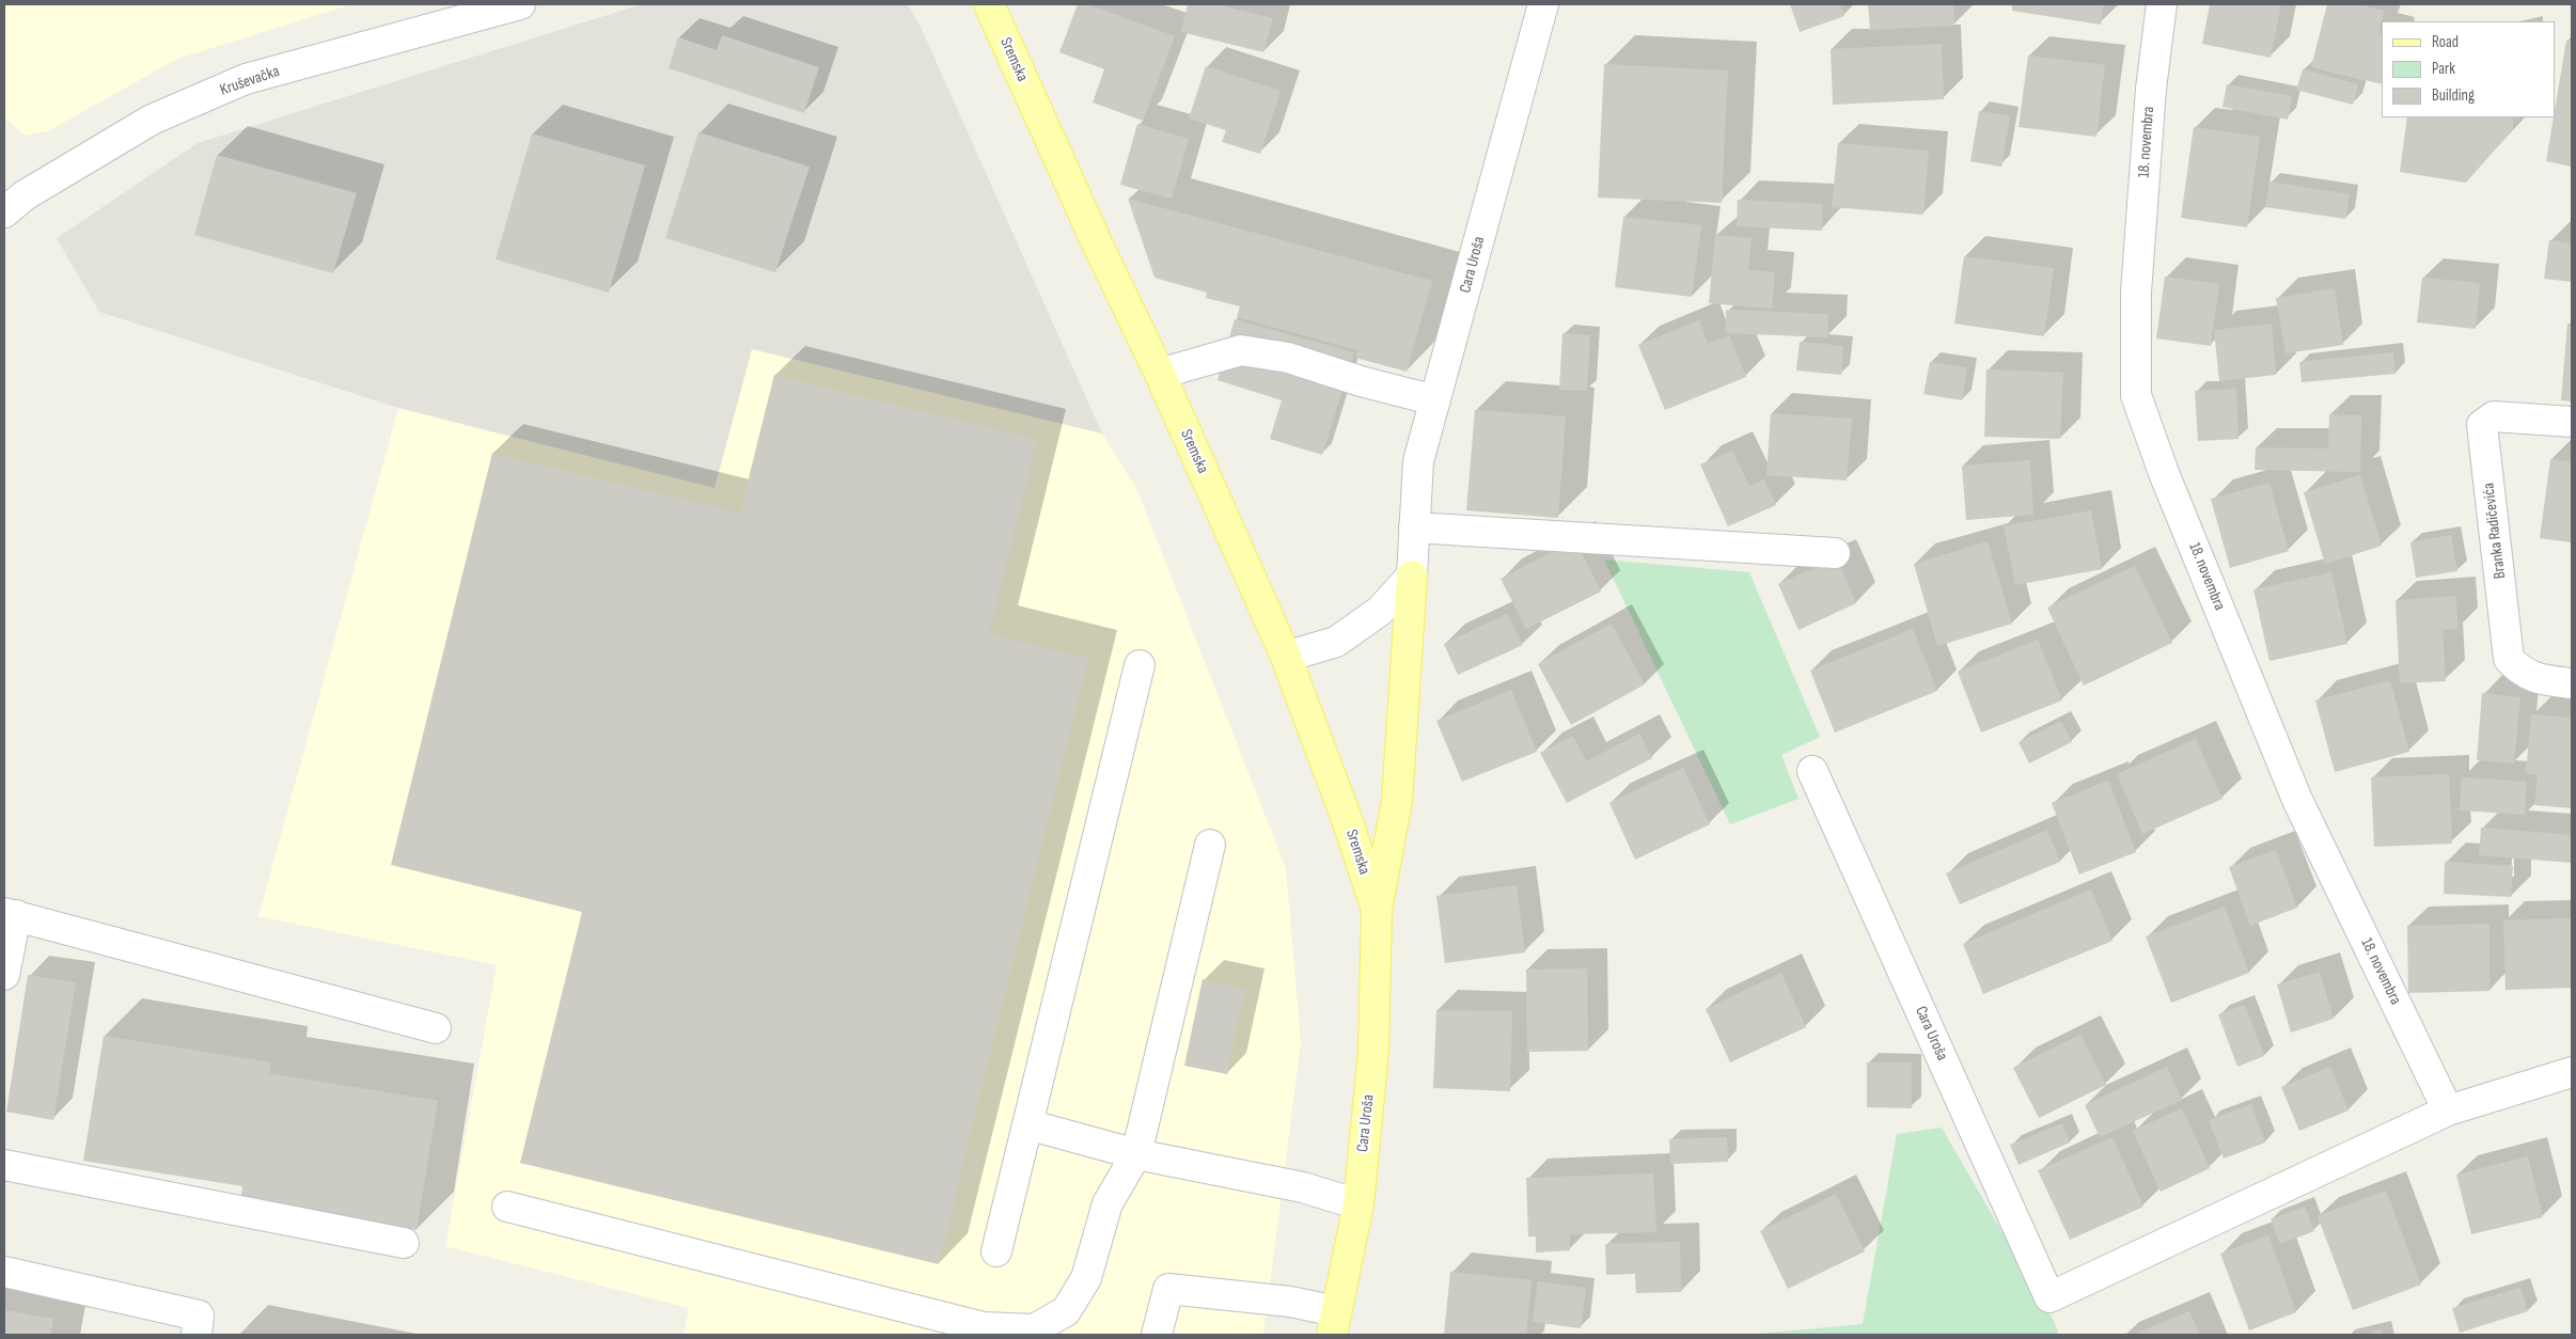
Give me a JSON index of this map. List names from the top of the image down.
{
  "streets": {
    "main road": ["Sremska", "Cara Uroša"],
    "street": ["Kruševačka", "18. novembra", "Branka Radičevića"]
  },
  "crossings": [
    ["Sremska", "Cara Uroša"],
    ["18. novembra", "Cara Uroša"]
  ],
  "legend": ["Road", "Park", "Building"]
}
